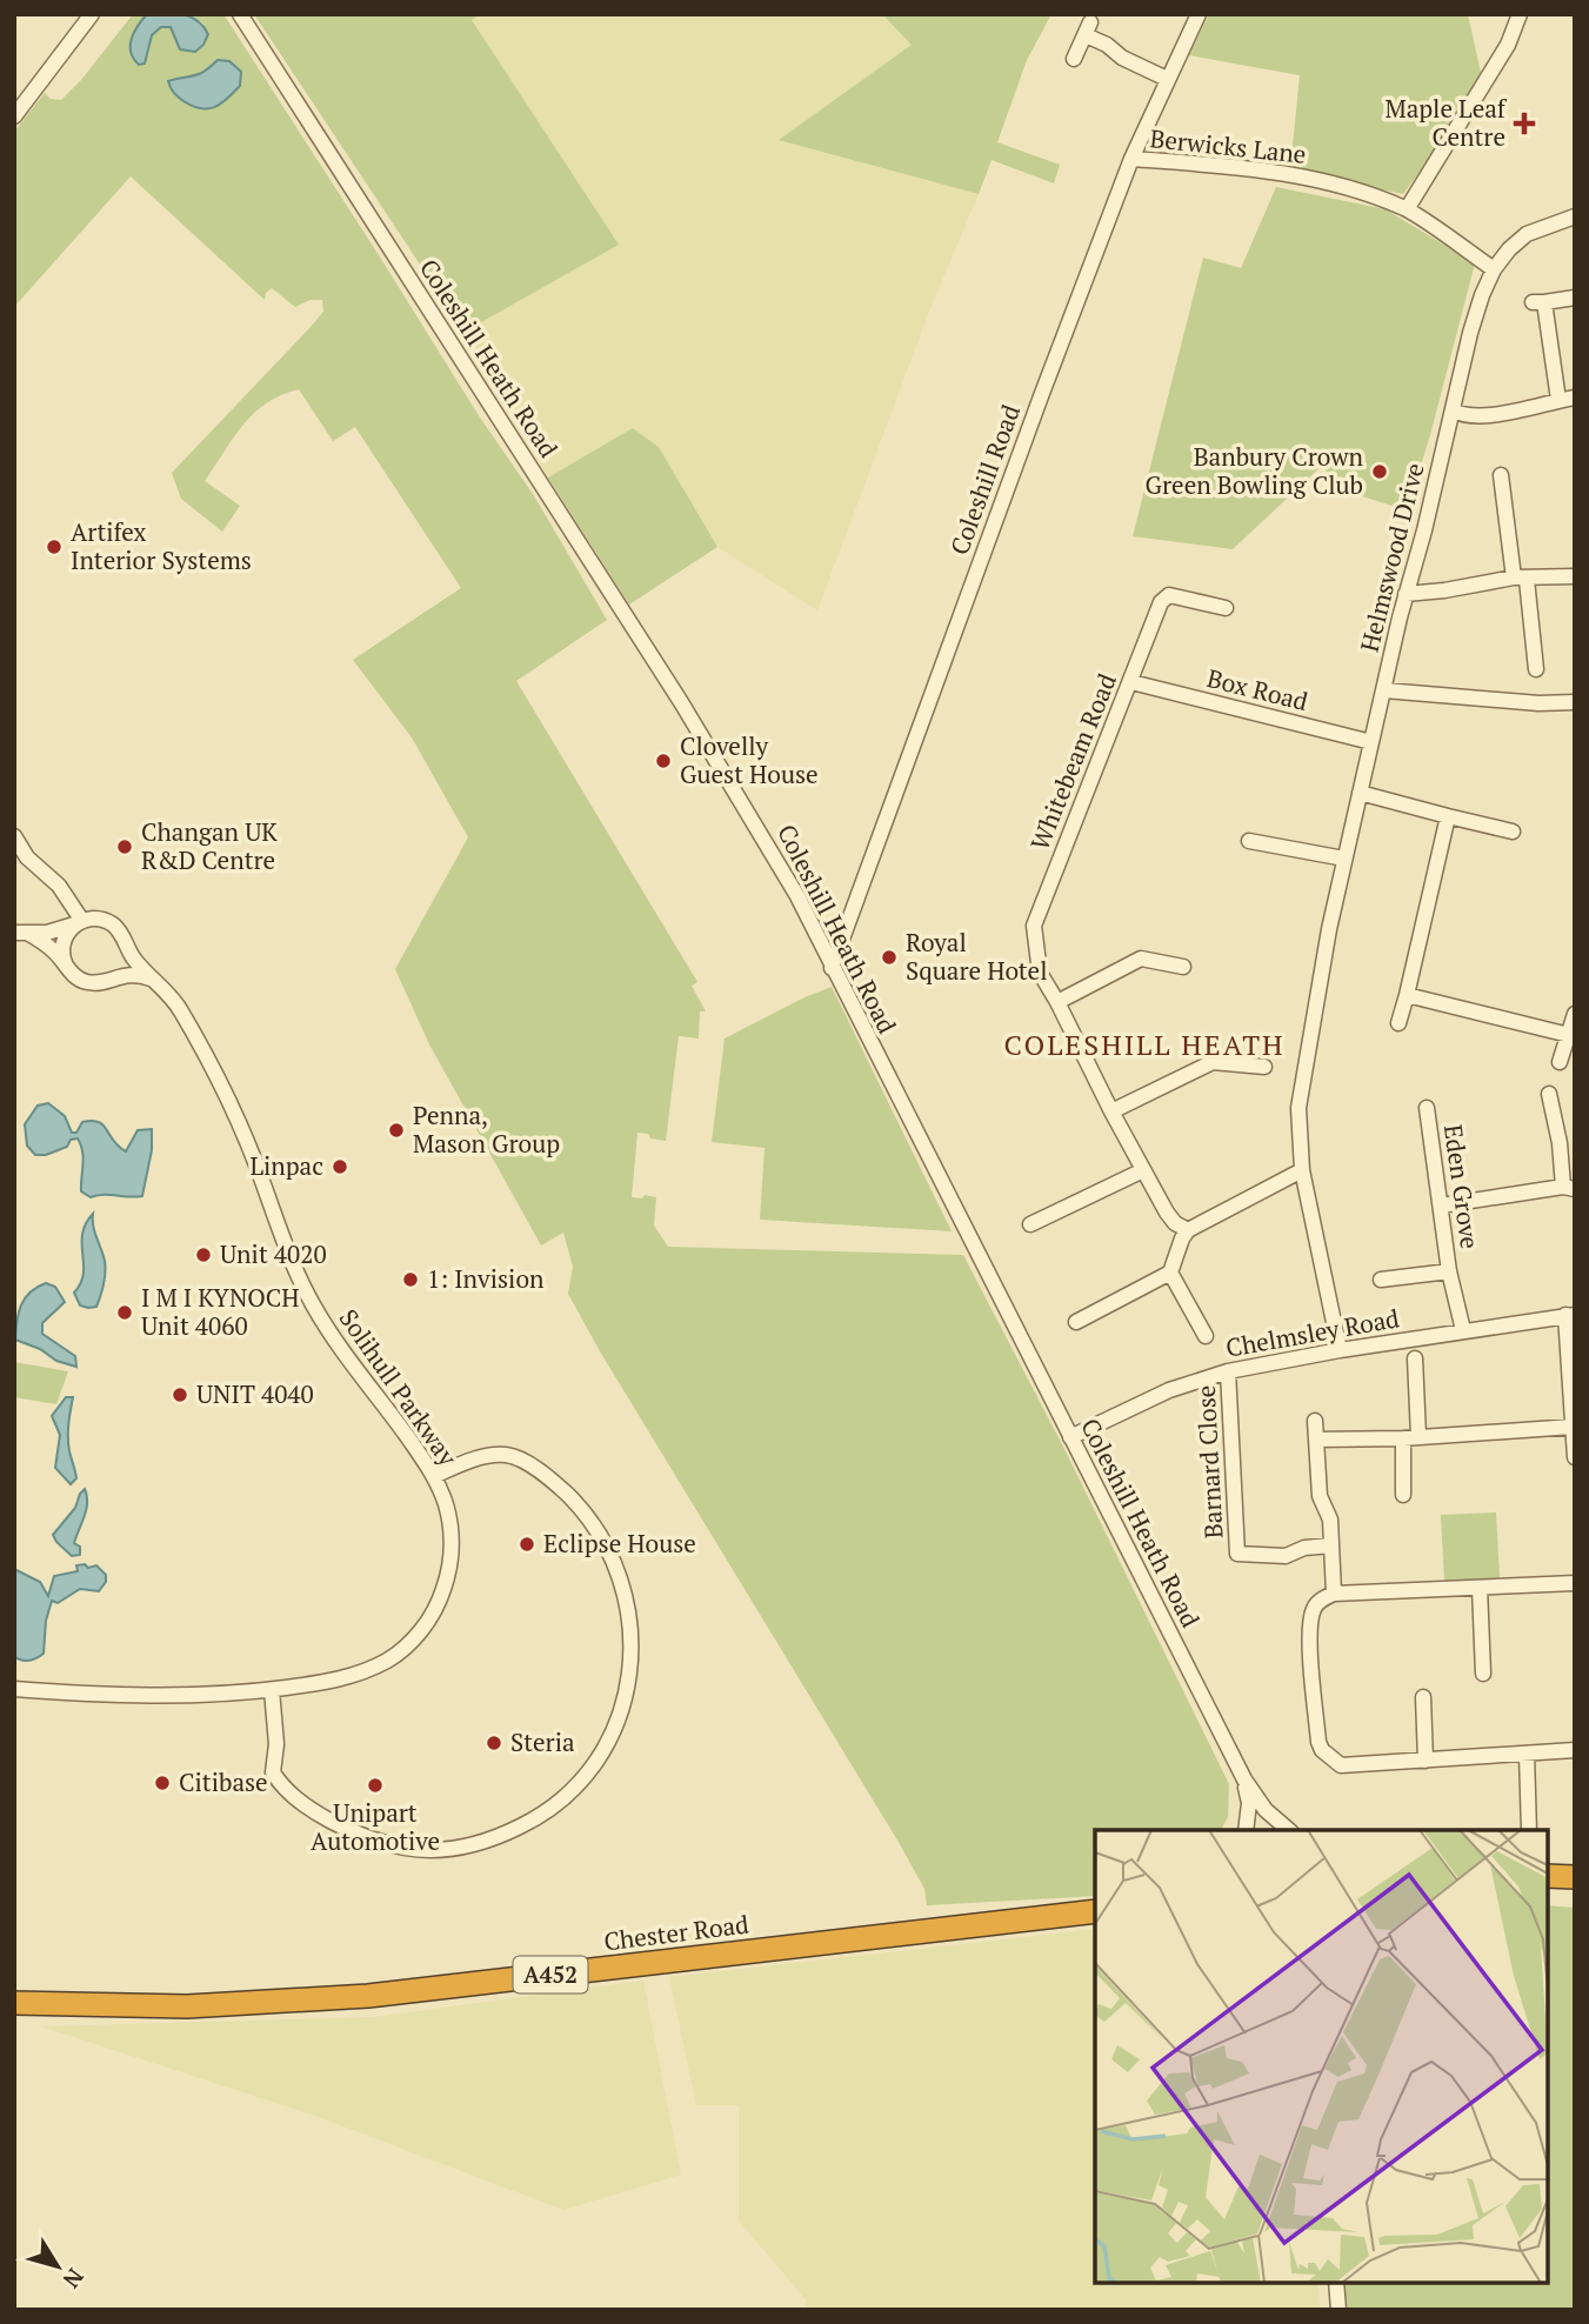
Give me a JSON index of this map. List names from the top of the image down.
{
  "streets": {
    "highway": ["Chester Road", "A452"],
    "street": [
      "Berwicks Lane",
      "Coleshill Heath Road",
      "Coleshill Road",
      "Helmswood Drive",
      "Box Road",
      "Whitebeam Road",
      "Eden Grove",
      "Chelmsley Road",
      "Solihull Parkway",
      "Barnard Close"
    ]
  },
  "crossings": [
    ["Berwicks Lane", "Coleshill Road"],
    ["Berwicks Lane", "Helmswood Drive"],
    ["Coleshill Heath Road", "Coleshill Road"],
    ["Coleshill Heath Road", "Chelmsley Road"],
    ["Helmswood Drive", "Box Road"],
    ["Helmswood Drive", "Chelmsley Road"],
    ["Box Road", "Whitebeam Road"],
    ["Eden Grove", "Chelmsley Road"],
    ["Chelmsley Road", "Barnard Close"]
  ],
  "districts": ["COLESHILL HEATH"],
  "places": {
    "health": ["Maple Leaf Centre"],
    "other": [
      "Banbury Crown Green Bowling Club",
      "Artifex Interior Systems",
      "Clovelly Guest House",
      "Changan UK R&D Centre",
      "Royal Square Hotel",
      "Penna, Mason Group",
      "Linpac",
      "Unit 4020",
      "1: Invision",
      "I M I KYNOCH Unit 4060",
      "UNIT 4040",
      "Eclipse House",
      "Steria",
      "Citibase",
      "Unipart Automotive"
    ]
  },
  "north": "bottom right"
}
